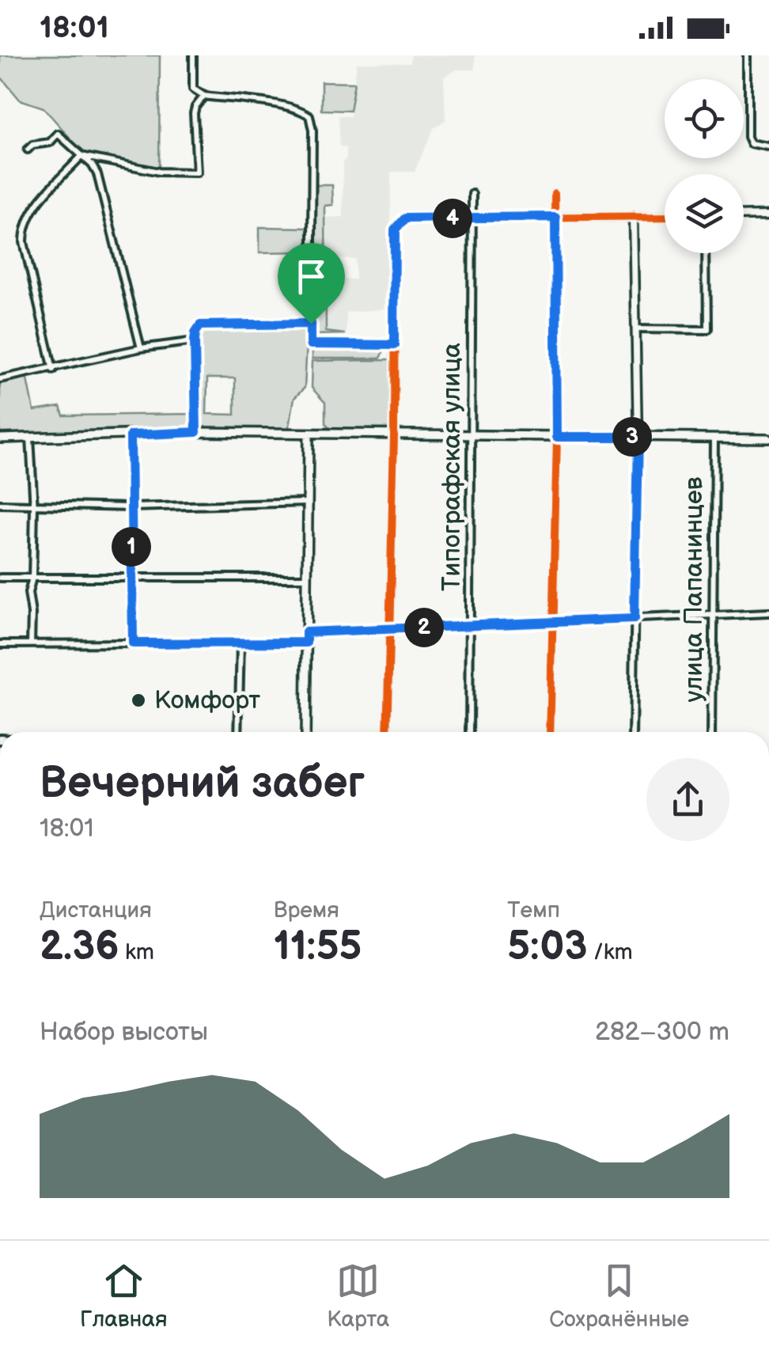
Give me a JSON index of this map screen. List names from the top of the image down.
{
  "streets": {
    "street": ["Типографская улица", "улица Папанинцев"]
  },
  "places": ["Комфорт"],
  "page": {
    "status": "18:01",
    "pins": [
      "4",
      "3",
      "1",
      "2"
    ],
    "heading": ["Вечерний забег", "18:01"],
    "stats": [
      ["Дистанция", "2.36 km"],
      ["Время", "11:55"],
      ["Темп", "5:03 /km"]
    ],
    "chart": ["Набор высоты", "282–300 m"],
    "tabs": ["Главная", "Карта", "Сохранённые"]
  }
}
